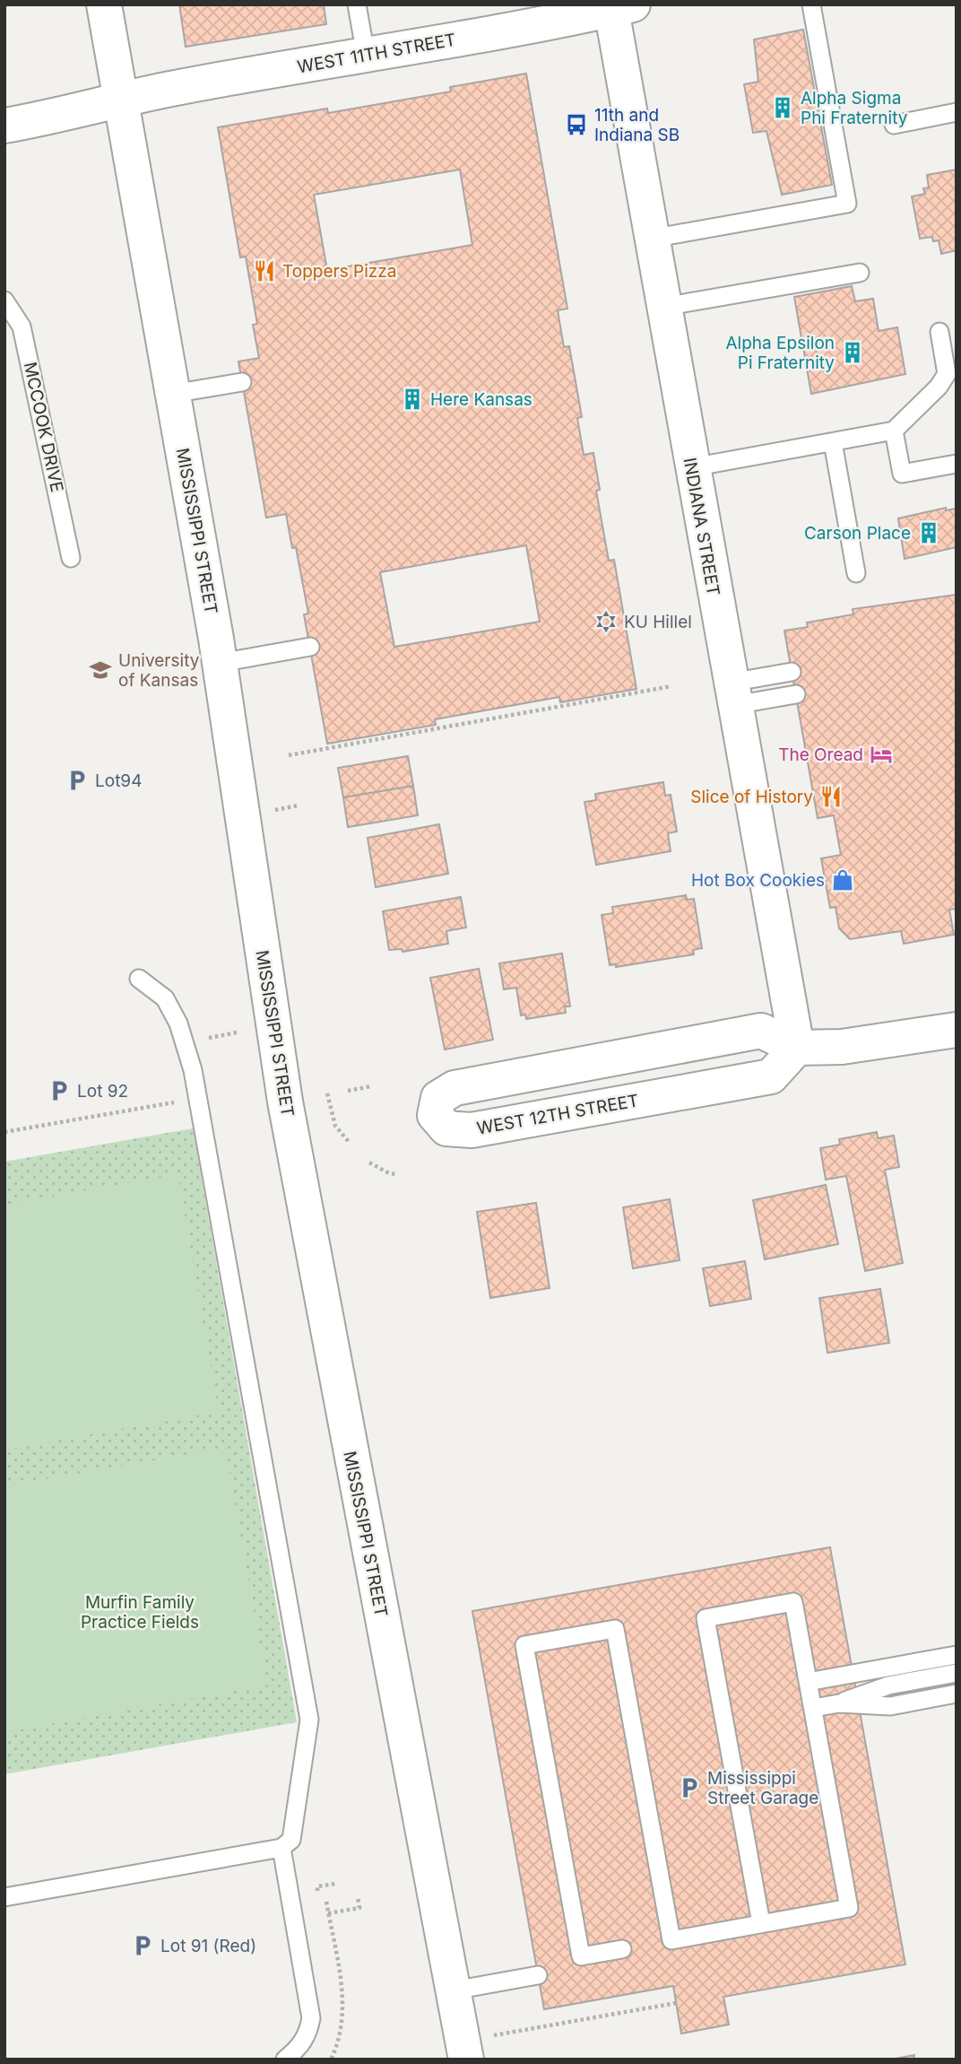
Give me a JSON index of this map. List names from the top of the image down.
{
  "streets": {
    "street": [
      "WEST 11TH STREET",
      "INDIANA STREET",
      "MISSISSIPPI STREET",
      "WEST 12TH STREET"
    ],
    "lane": ["MCCOOK DRIVE"]
  },
  "crossings": [
    ["WEST 11TH STREET", "INDIANA STREET"],
    ["WEST 11TH STREET", "MISSISSIPPI STREET"],
    ["INDIANA STREET", "WEST 12TH STREET"]
  ],
  "parks": ["Murfin Family Practice Fields"],
  "places": {
    "building": [
      "Alpha Sigma Phi Fraternity",
      "Alpha Epsilon Pi Fraternity",
      "Here Kansas",
      "Carson Place"
    ],
    "bus stop": ["11th and Indiana SB"],
    "restaurant": ["Toppers Pizza", "Slice of History"],
    "synagogue": ["KU Hillel"],
    "school or university": ["University of Kansas"],
    "hotel": ["The Oread"],
    "parking": [
      "Lot94",
      "Lot 92",
      "Mississippi Street Garage",
      "Lot 91 (Red)"
    ],
    "shop": ["Hot Box Cookies"]
  }
}
